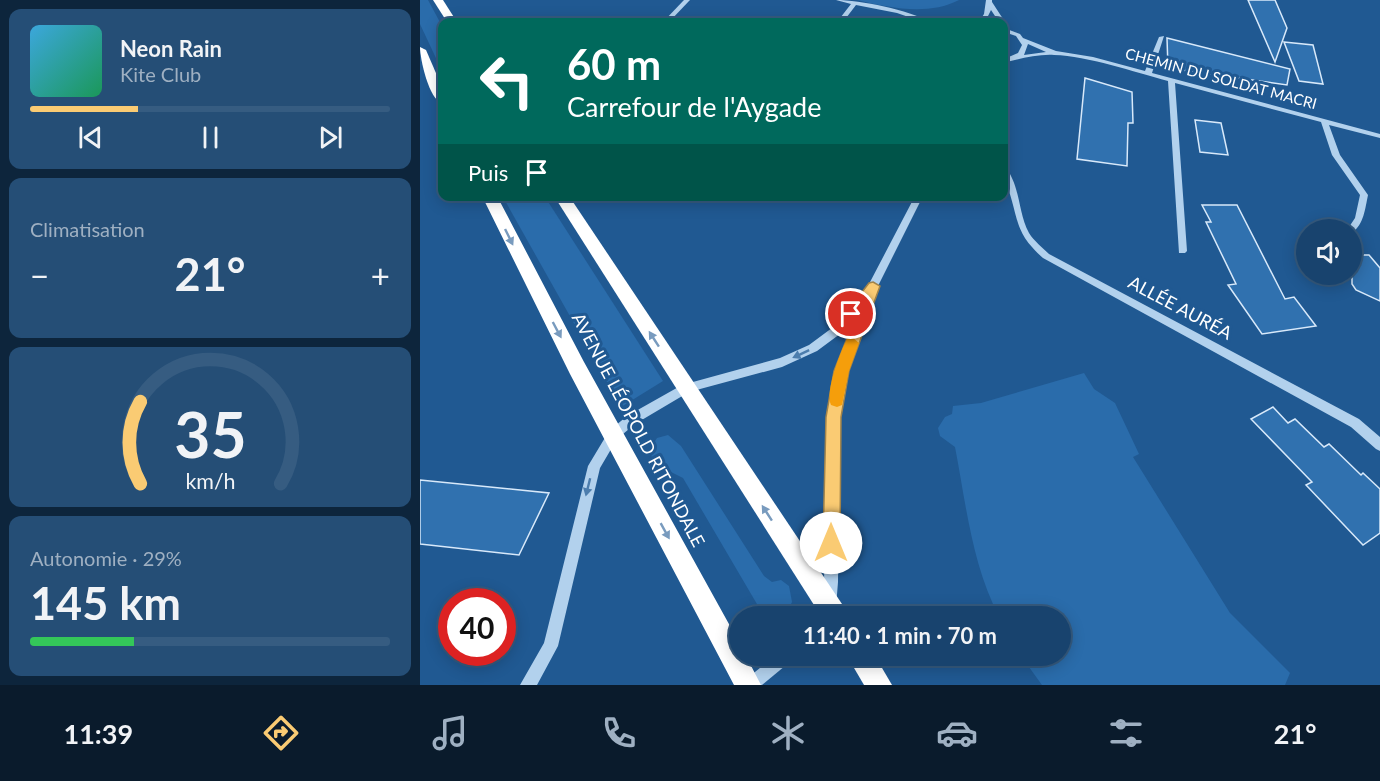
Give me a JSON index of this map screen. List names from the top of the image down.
{
  "streets": {
    "highway": ["AVENUE LÉOPOLD RITONDALE"],
    "street": ["CHEMIN DU SOLDAT MACRI", "ALLÉE AURÉA"]
  },
  "page": {
    "turn": ["60 m", "Carrefour de l'Aygade"],
    "song": ["Neon Rain", "Kite Club"],
    "then": "Puis",
    "tile": [
      "Climatisation",
      ["Autonomie · 29%", "145 km"]
    ],
    "heat": ["−", "21°", "+"],
    "limit": "40",
    "trip": "11:40 · 1 min · 70 m",
    "tabs": ["11:39", "21°"],
    "gauge": ["35", "km/h"]
  }
}
